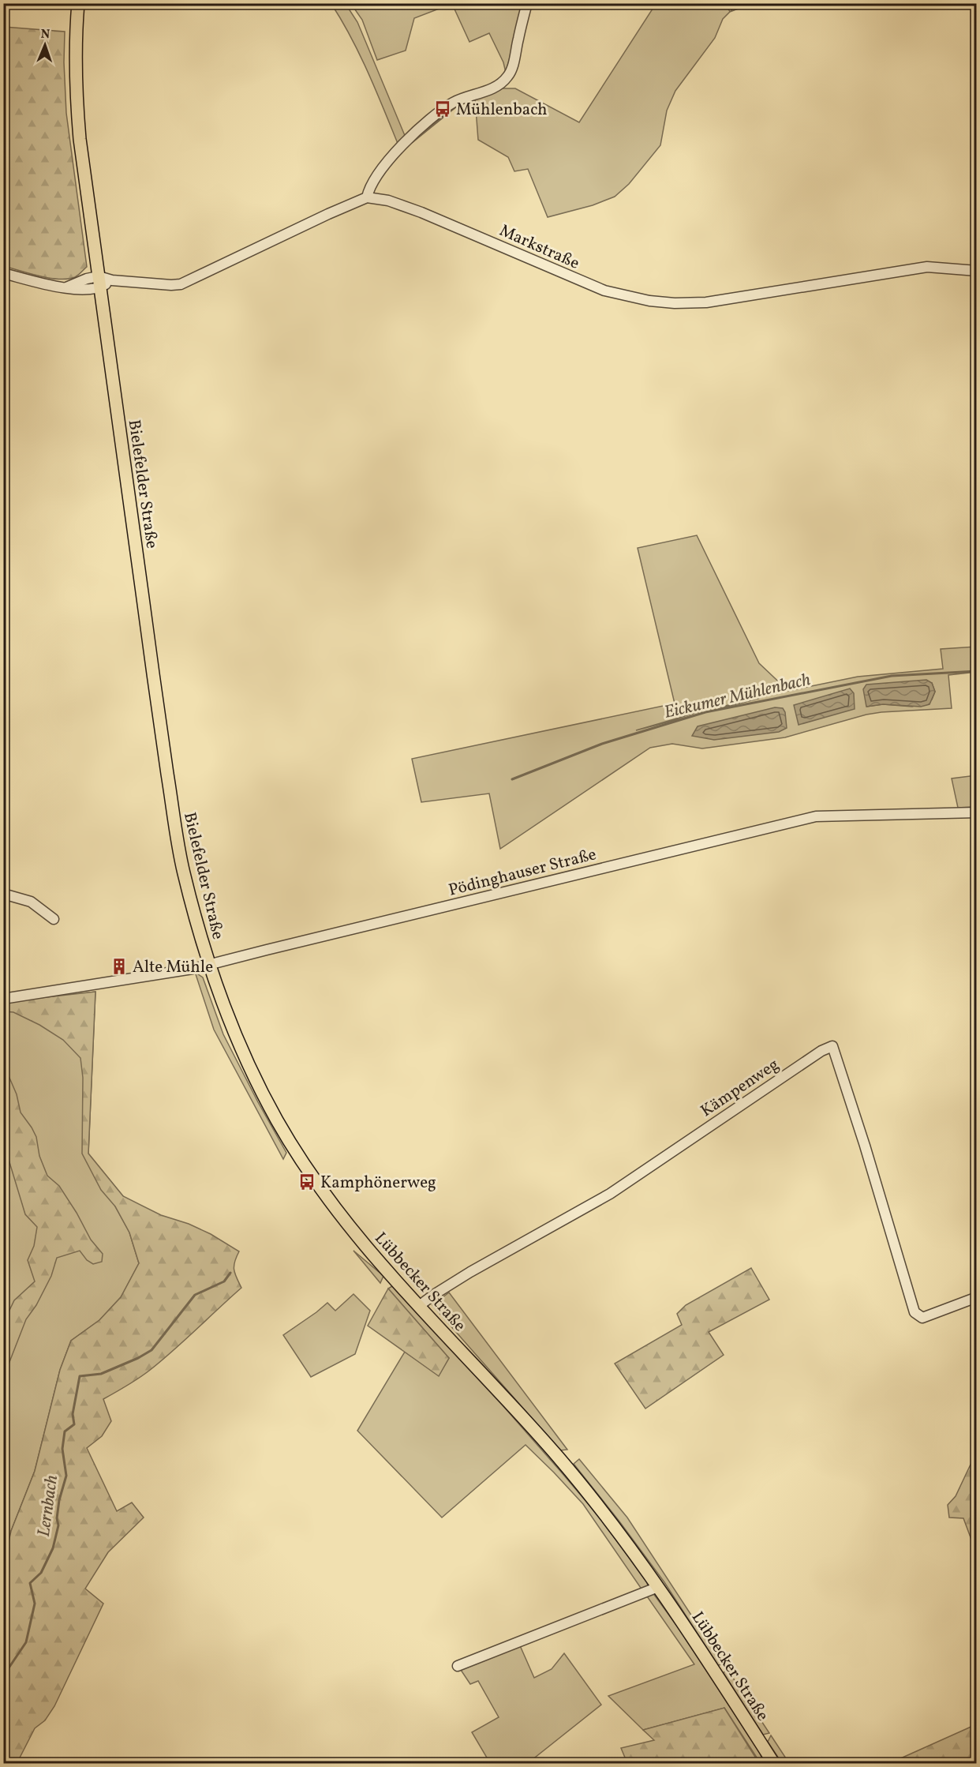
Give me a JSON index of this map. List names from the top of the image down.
{
  "streets": {
    "main road": ["Bielefelder Straße", "Lübbecker Straße"],
    "street": ["Markstraße", "Pödinghauser Straße", "Kämpenweg"]
  },
  "crossings": [
    ["Bielefelder Straße", "Pödinghauser Straße"],
    ["Bielefelder Straße", "Lübbecker Straße"],
    ["Pödinghauser Straße", "Lübbecker Straße"],
    ["Kämpenweg", "Lübbecker Straße"]
  ],
  "water": ["Eickumer Mühlenbach", "Lernbach"],
  "places": {
    "bus stop": ["Mühlenbach", "Kamphönerweg"],
    "building": ["Alte Mühle"]
  },
  "north": "top"
}
